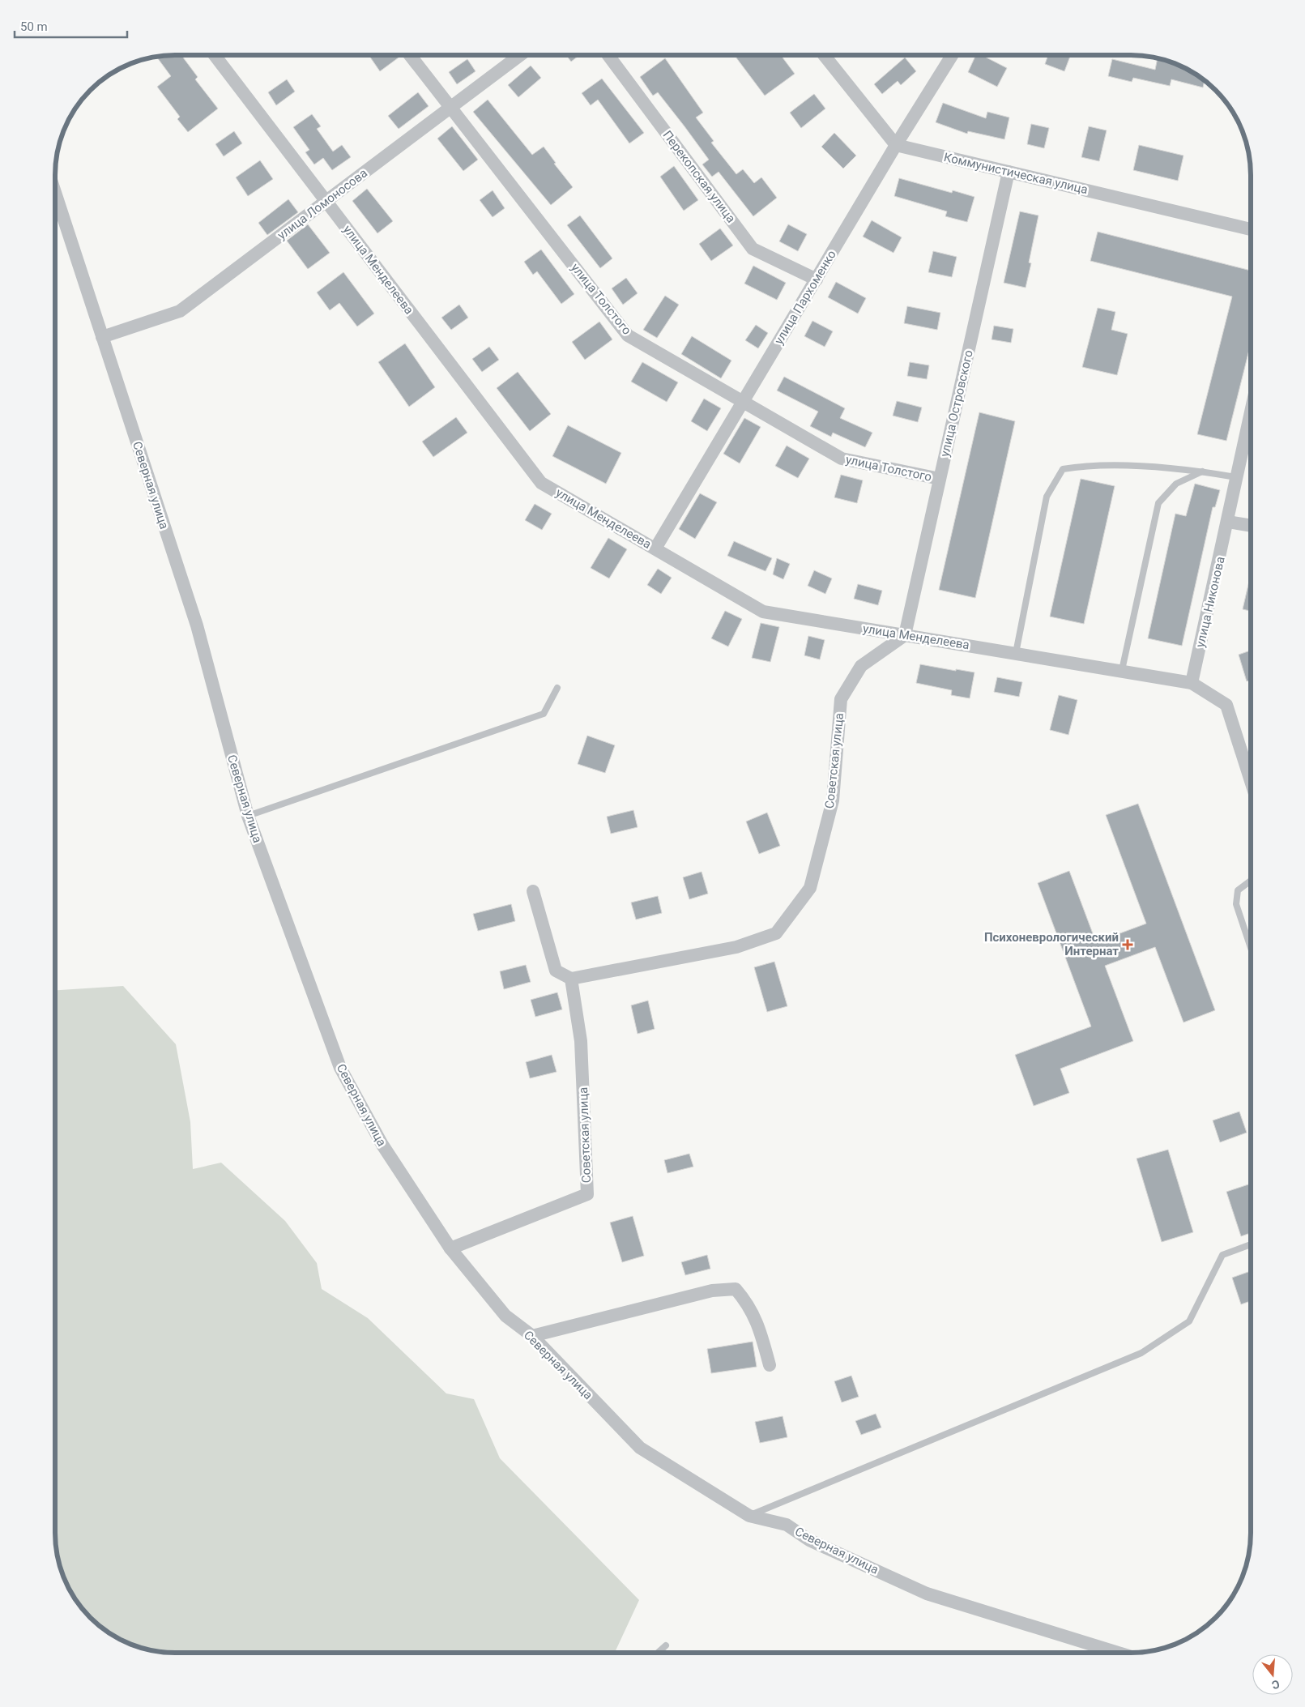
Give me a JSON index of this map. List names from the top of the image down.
{
  "streets": {
    "street": [
      "Коммунистическая улица",
      "Перекопская улица",
      "улица Ломоносова",
      "улица Менделеева",
      "улица Пархоменко",
      "улица Толстого",
      "улица Островского",
      "Северная улица",
      "улица Никонова",
      "Советская улица"
    ]
  },
  "crossings": [
    ["Коммунистическая улица", "улица Пархоменко"],
    ["Коммунистическая улица", "улица Островского"],
    ["Перекопская улица", "улица Пархоменко"],
    ["улица Ломоносова", "улица Менделеева"],
    ["улица Ломоносова", "улица Толстого"],
    ["улица Ломоносова", "Северная улица"],
    ["улица Менделеева", "улица Пархоменко"],
    ["улица Менделеева", "улица Островского"],
    ["улица Менделеева", "улица Никонова"],
    ["улица Менделеева", "Советская улица"],
    ["улица Пархоменко", "улица Толстого"],
    ["улица Толстого", "улица Островского"],
    ["улица Островского", "Советская улица"],
    ["Северная улица", "Советская улица"]
  ],
  "places": {
    "health": ["Психоневрологический Интернат"]
  },
  "scale_bar": "50 m",
  "north": "bottom"
}
